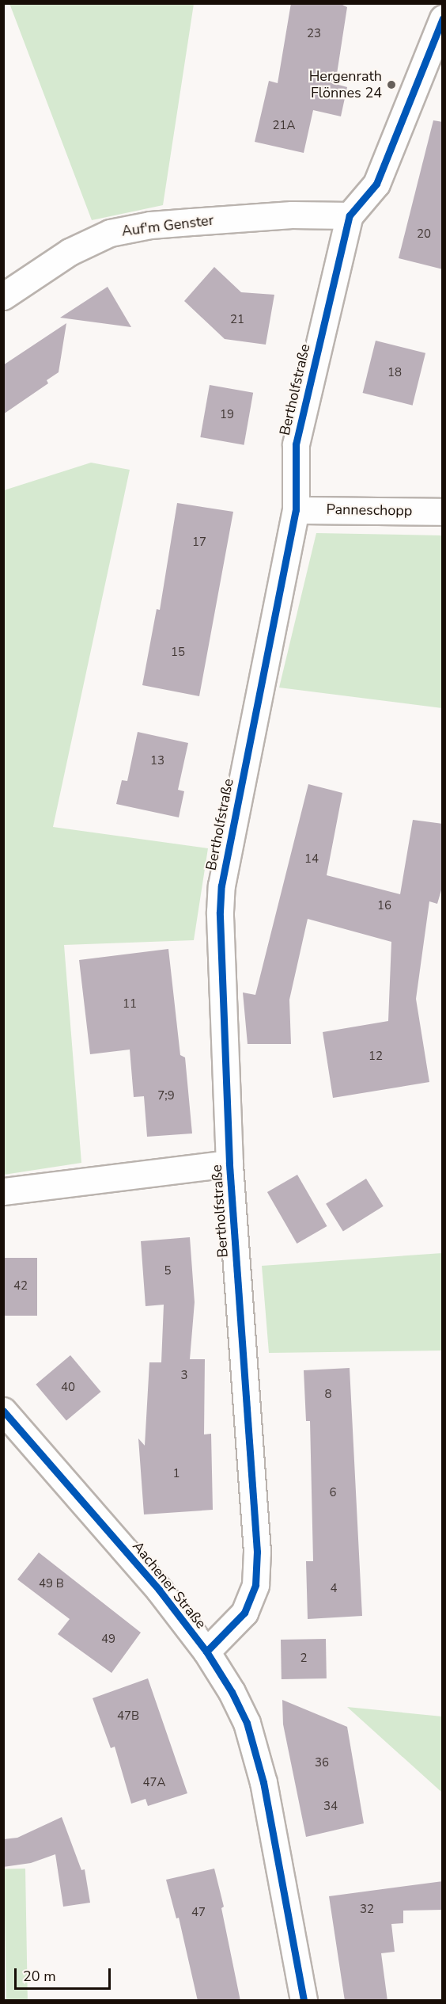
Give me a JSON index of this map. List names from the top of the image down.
{
  "streets": {
    "street": [
      "Auf'm Genster",
      "Bertholfstraße",
      "Panneschopp",
      "Aachener Straße"
    ]
  },
  "crossings": [
    ["Auf'm Genster", "Bertholfstraße"],
    ["Bertholfstraße", "Panneschopp"],
    ["Bertholfstraße", "Aachener Straße"]
  ],
  "places": ["Hergenrath Flönnes 24"],
  "house_numbers": [
    "23",
    "21A",
    "20",
    "21",
    "18",
    "19",
    "17",
    "15",
    "13",
    "14",
    "16",
    "11",
    "12",
    "7;9",
    "5",
    "42",
    "3",
    "40",
    "8",
    "1",
    "6",
    "49 B",
    "4",
    "49",
    "2",
    "47B",
    "36",
    "47A",
    "34",
    "32",
    "47"
  ],
  "scale_bar": "20 m"
}
